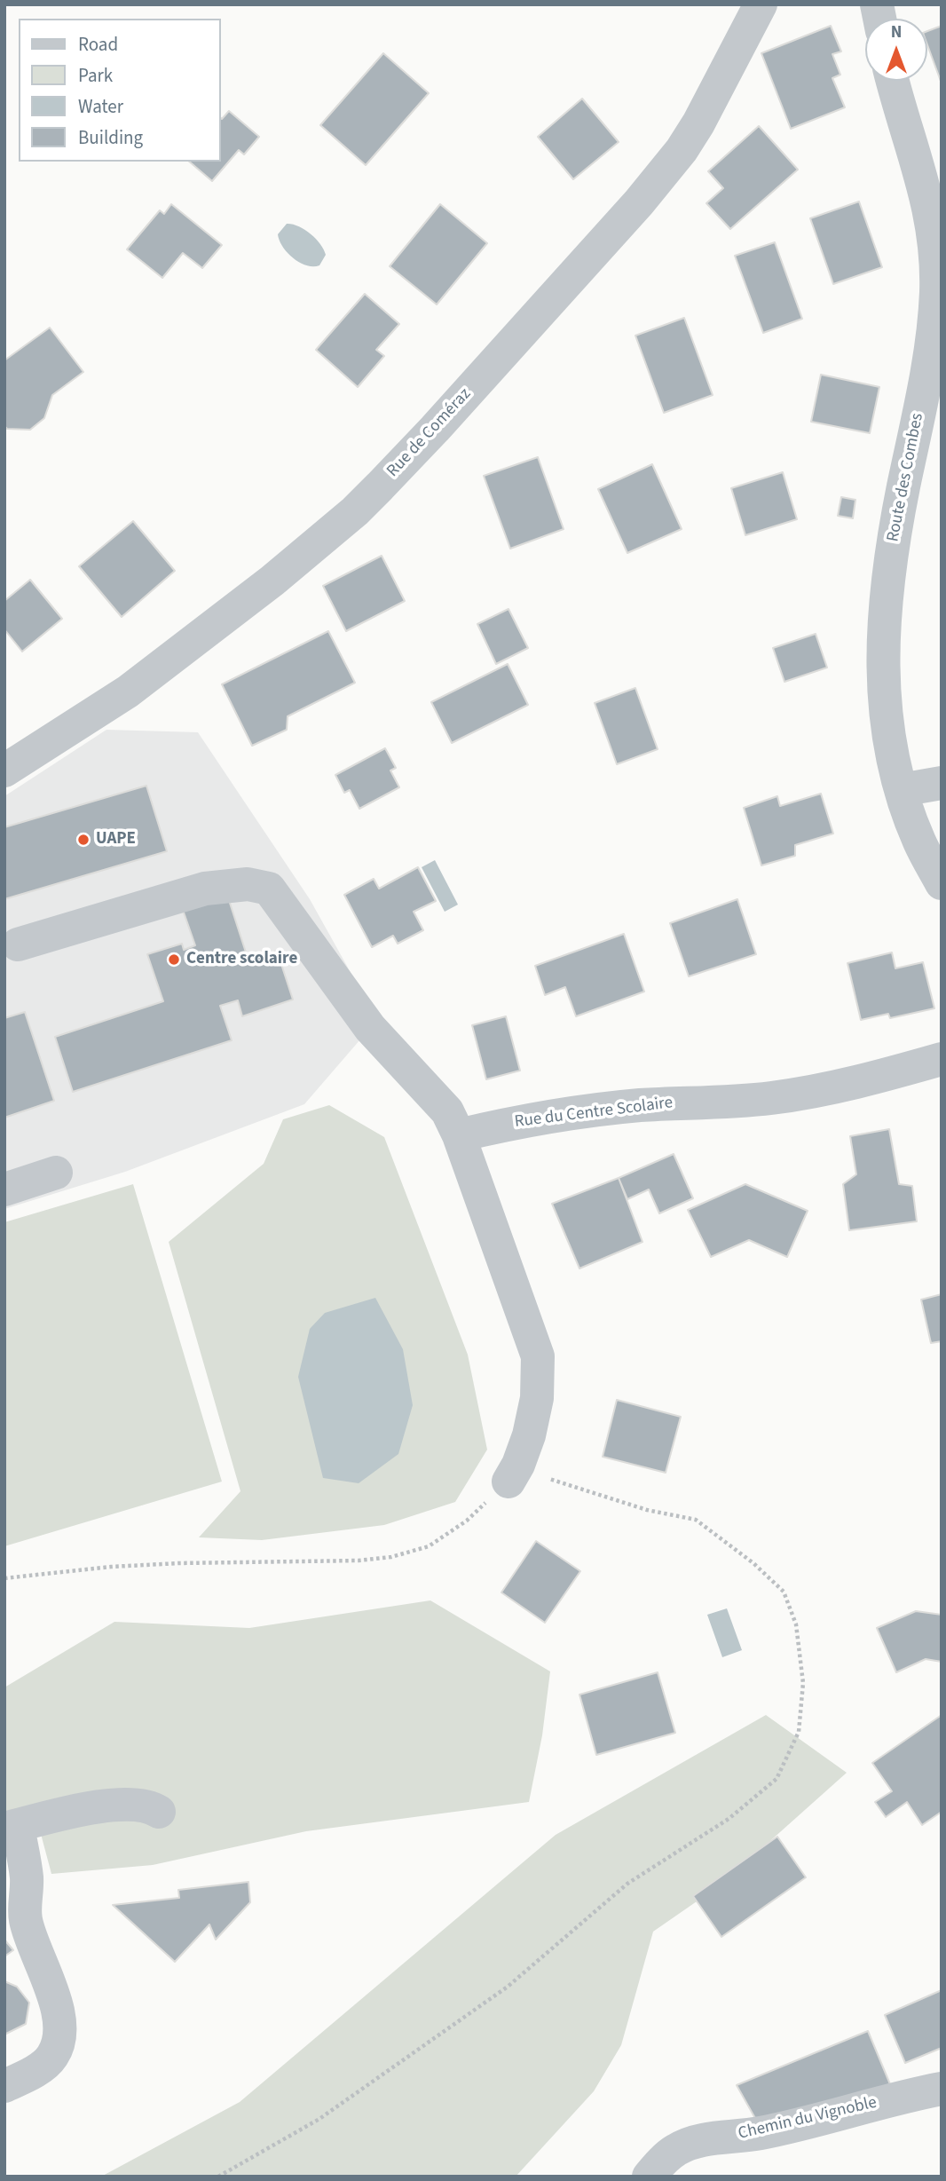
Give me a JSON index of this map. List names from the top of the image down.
{
  "streets": {
    "street": [
      "Rue de Coméraz",
      "Route des Combes",
      "Rue du Centre Scolaire",
      "Chemin du Vignoble"
    ]
  },
  "places": ["UAPE", "Centre scolaire"],
  "legend": [
    "Road",
    "Park",
    "Water",
    "Building"
  ],
  "north": "top"
}
